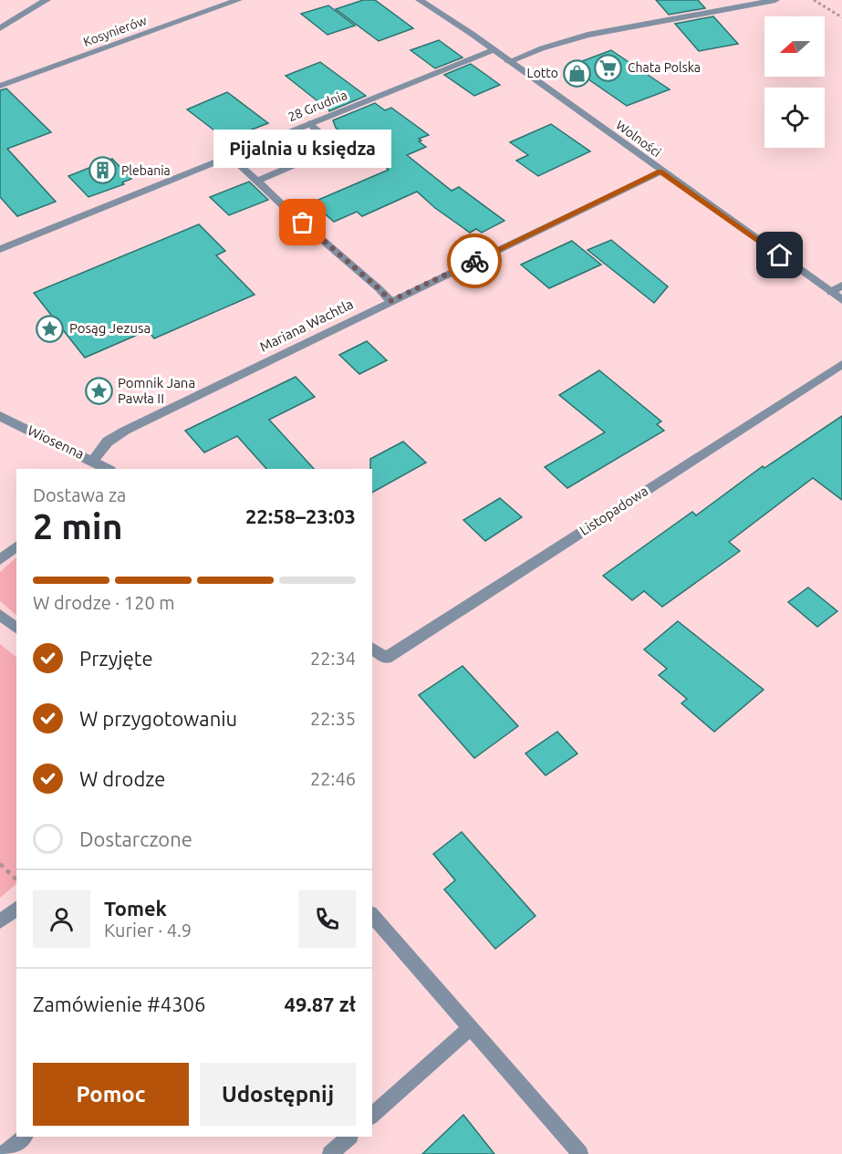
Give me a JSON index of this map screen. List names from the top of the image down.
{
  "streets": {
    "street": [
      "Kosynierów",
      "28 Grudnia",
      "Wolności",
      "Mariana Wachtla",
      "Wiosenna",
      "Listopadowa"
    ]
  },
  "crossings": [
    ["28 Grudnia", "Wolności"],
    ["Wolności", "Mariana Wachtla"],
    ["Mariana Wachtla", "Wiosenna"]
  ],
  "places": {
    "supermarket": ["Chata Polska"],
    "shop": ["Lotto"],
    "building": ["Plebania"],
    "other": ["Pijalnia u księdza"],
    "place": ["Posąg Jezusa", "Pomnik Jana Pawła II"]
  },
  "north": "left",
  "page": {
    "bubble": "Pijalnia u księdza",
    "heading": ["2 min", "Dostawa za", "22:58–23:03"],
    "panel": [
      "Tomek",
      "Kurier · 4.9",
      "Zamówienie #4306",
      "49.87 zł"
    ],
    "bar": "W drodze · 120 m",
    "list": [
      ["Przyjęte", "22:34"],
      ["W przygotowaniu", "22:35"],
      ["W drodze", "22:46"],
      "Dostarczone"
    ],
    "buttons": ["Pomoc", "Udostępnij"]
  }
}
